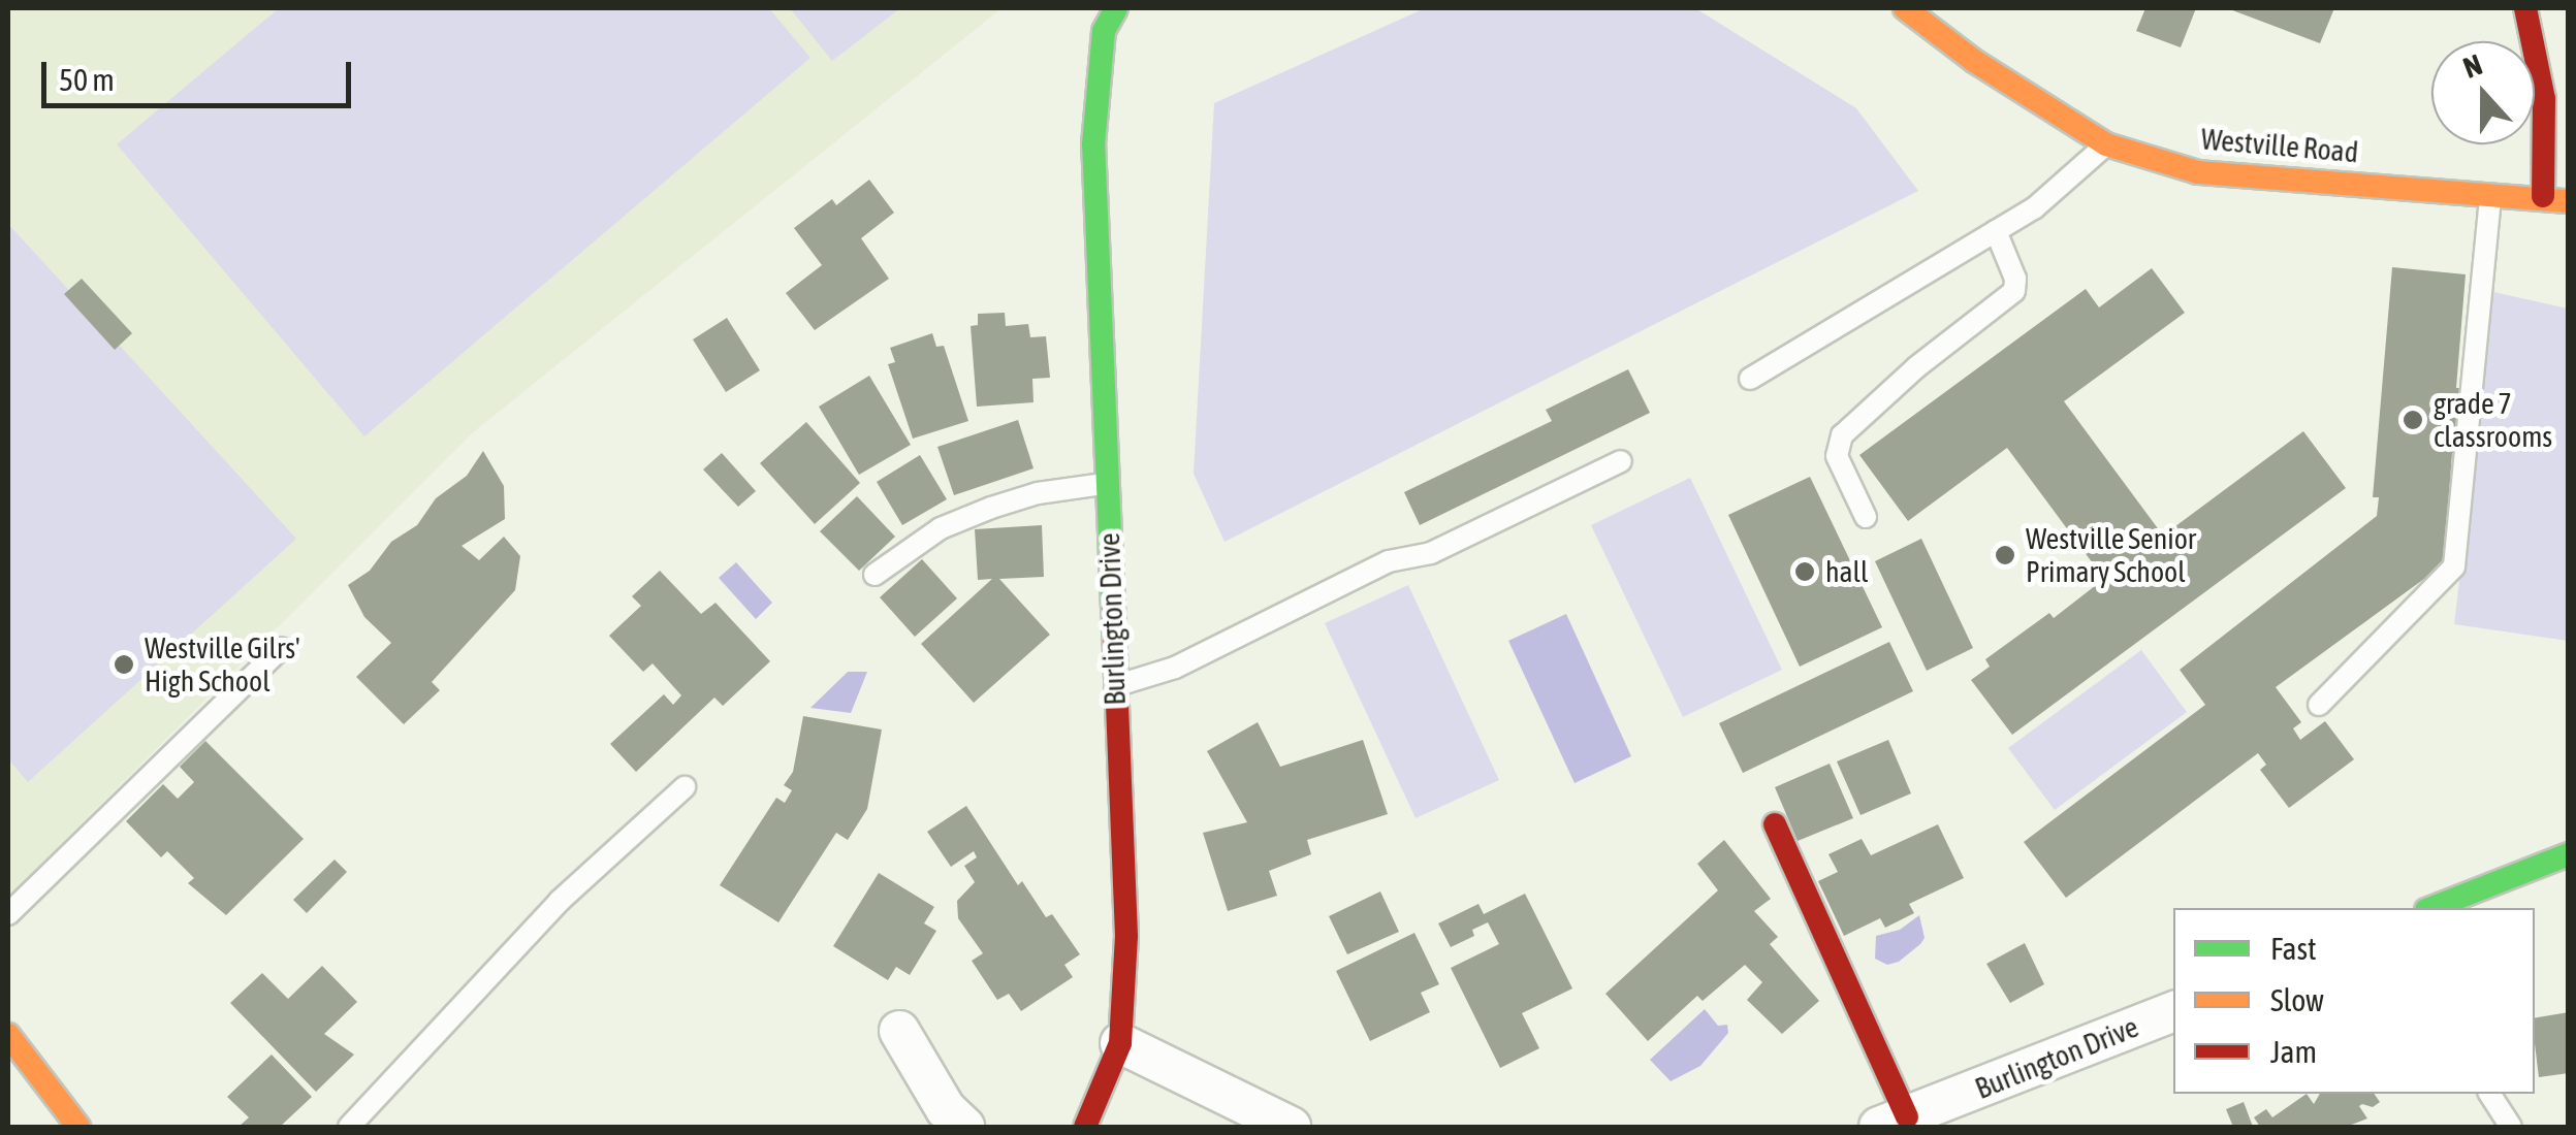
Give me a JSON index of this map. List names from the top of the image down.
{
  "streets": {
    "street": ["Westville Road", "Burlington Drive"]
  },
  "places": [
    "grade 7 classrooms",
    "Westville Senior Primary School",
    "hall",
    "Westville Gilrs' High School"
  ],
  "legend": ["Fast", "Slow", "Jam"],
  "scale_bar": "50 m",
  "north": "top"
}
